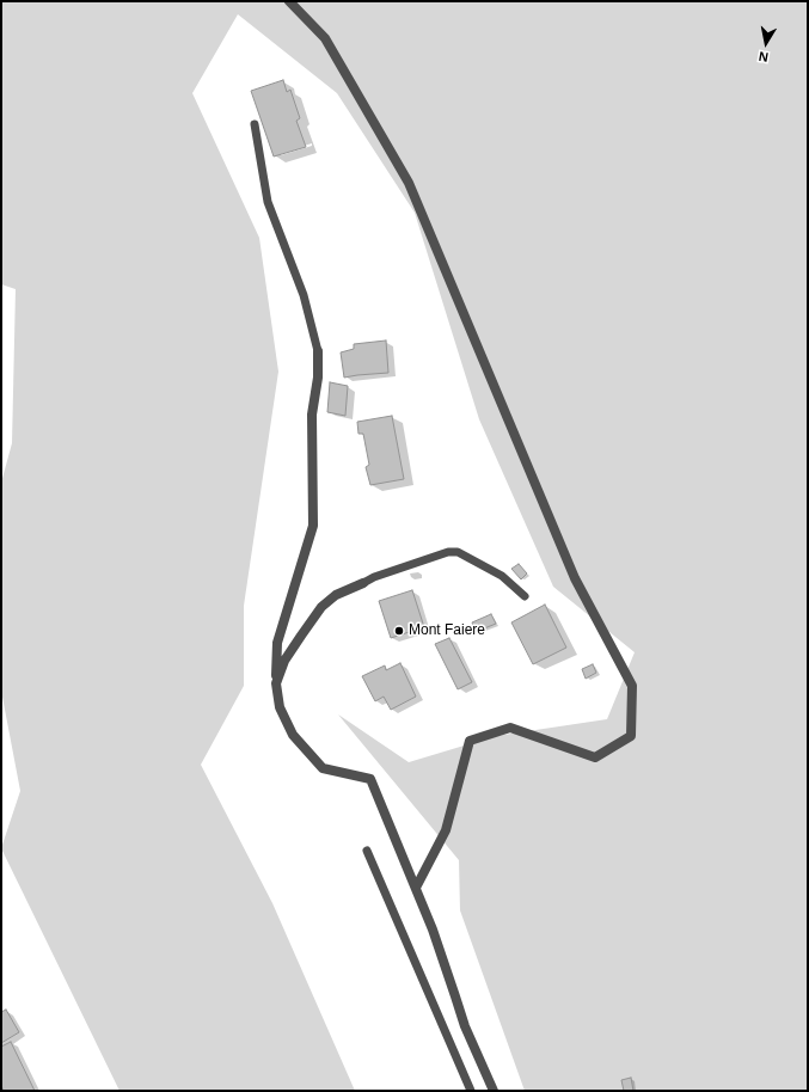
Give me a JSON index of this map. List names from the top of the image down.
{
  "places": ["Mont Faiere"],
  "north": "bottom"
}
